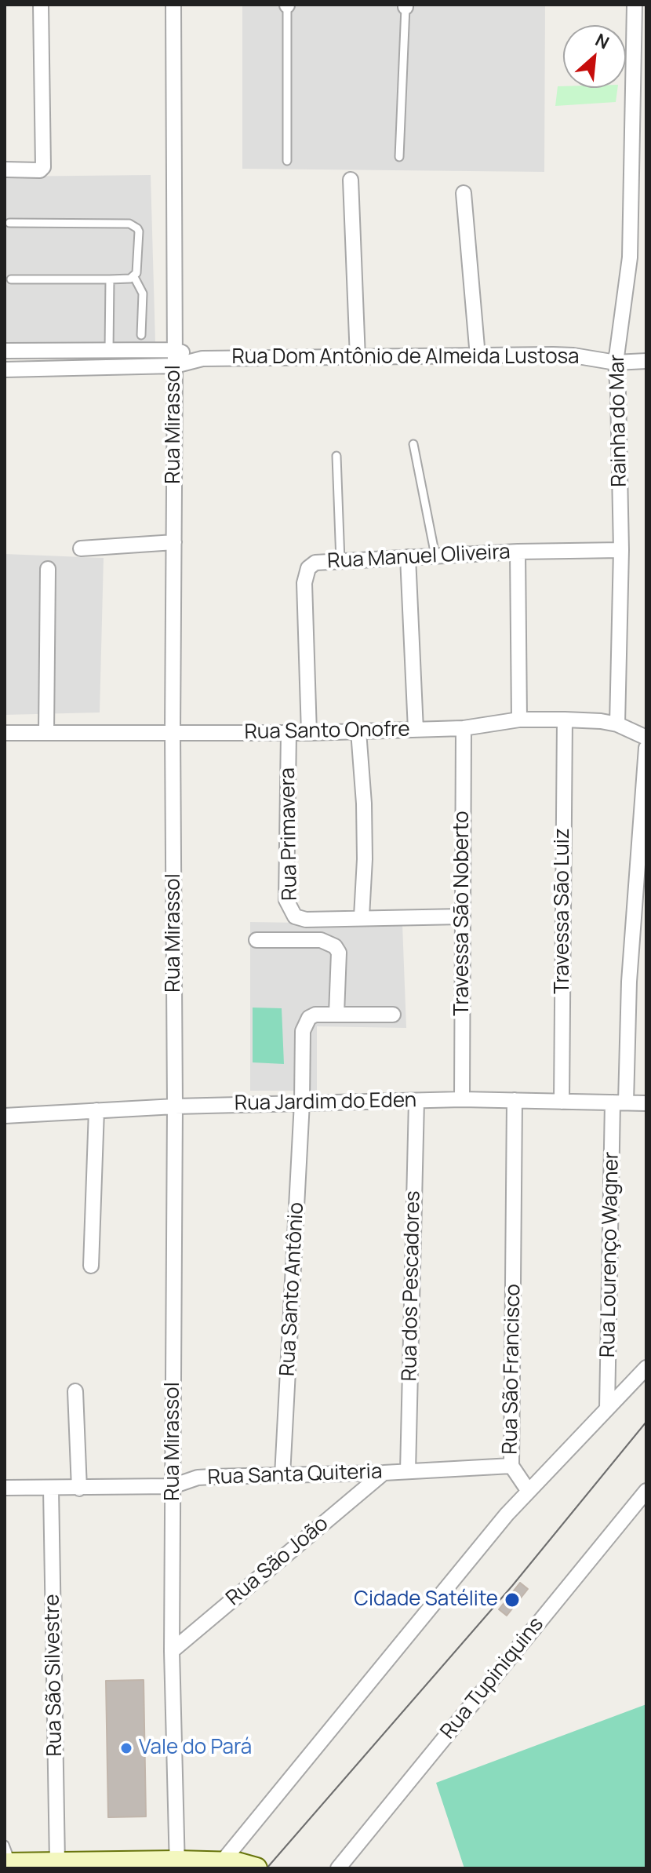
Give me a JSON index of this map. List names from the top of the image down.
{
  "streets": {
    "street": [
      "Rua Dom Antônio de Almeida Lustosa",
      "Rainha do Mar",
      "Rua Mirassol",
      "Rua Manuel Oliveira",
      "Rua Santo Onofre",
      "Rua Primavera",
      "Travessa São Luiz",
      "Travessa São Noberto",
      "Rua Jardim do Eden",
      "Rua Lourenço Wagner",
      "Rua dos Pescadores",
      "Rua Santo Antônio",
      "Rua São Francisco",
      "Rua Santa Quiteria",
      "Rua São João",
      "Rua São Silvestre",
      "Rua Tupiniquins"
    ]
  },
  "crossings": [
    ["Rua Dom Antônio de Almeida Lustosa", "Rainha do Mar"],
    ["Rua Dom Antônio de Almeida Lustosa", "Rua Mirassol"],
    ["Rainha do Mar", "Rua Manuel Oliveira"],
    ["Rainha do Mar", "Rua Santo Onofre"],
    ["Rua Mirassol", "Rua Santo Onofre"],
    ["Rua Mirassol", "Rua Jardim do Eden"],
    ["Rua Mirassol", "Rua Santa Quiteria"],
    ["Rua Mirassol", "Rua São João"],
    ["Rua Manuel Oliveira", "Rua Santo Onofre"],
    ["Rua Santo Onofre", "Rua Primavera"],
    ["Rua Santo Onofre", "Travessa São Luiz"],
    ["Rua Santo Onofre", "Travessa São Noberto"],
    ["Rua Primavera", "Travessa São Noberto"],
    ["Travessa São Luiz", "Rua Jardim do Eden"],
    ["Travessa São Noberto", "Rua Jardim do Eden"],
    ["Rua Jardim do Eden", "Rua Lourenço Wagner"],
    ["Rua Jardim do Eden", "Rua dos Pescadores"],
    ["Rua Jardim do Eden", "Rua Santo Antônio"],
    ["Rua Jardim do Eden", "Rua São Francisco"],
    ["Rua dos Pescadores", "Rua Santa Quiteria"],
    ["Rua Santo Antônio", "Rua Santa Quiteria"],
    ["Rua São Francisco", "Rua Santa Quiteria"],
    ["Rua Santa Quiteria", "Rua São João"],
    ["Rua Santa Quiteria", "Rua São Silvestre"]
  ],
  "places": ["Cidade Satélite", "Vale do Pará"],
  "north": "top right"
}
